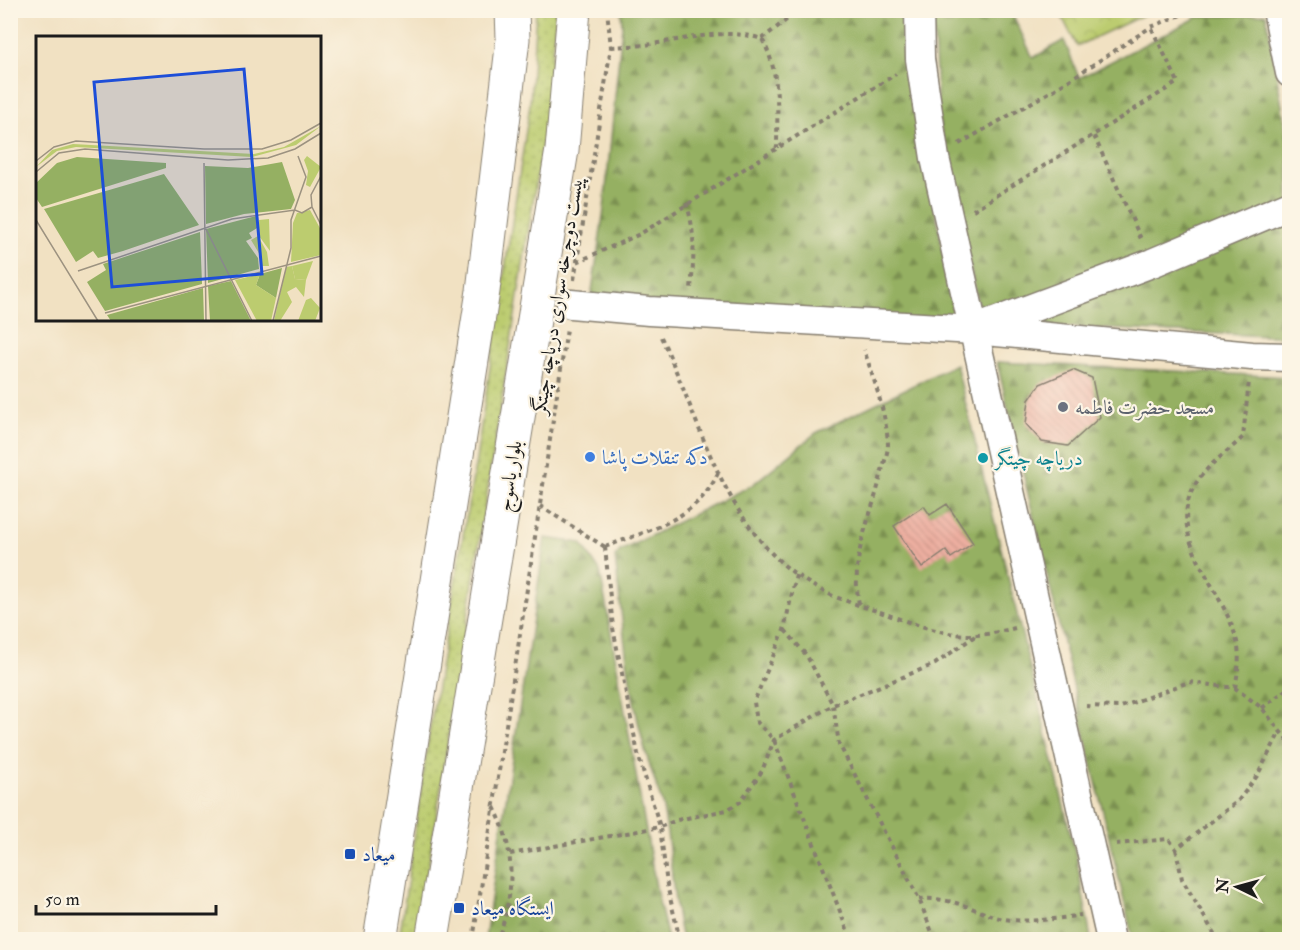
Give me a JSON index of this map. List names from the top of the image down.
{
  "streets": {
    "main road": ["بلوار یاسوج"],
    "path": ["پیست دوچرخه سواری دریاچه چیتگر"]
  },
  "places": {
    "other": ["مسجد حضرت فاطمه", "دکه تنقلات پاشا", "دریاچه چیتگر"],
    "transit": ["میعاد", "ایستگاه میعاد"]
  },
  "scale_bar": "50 m",
  "north": "left"
}
